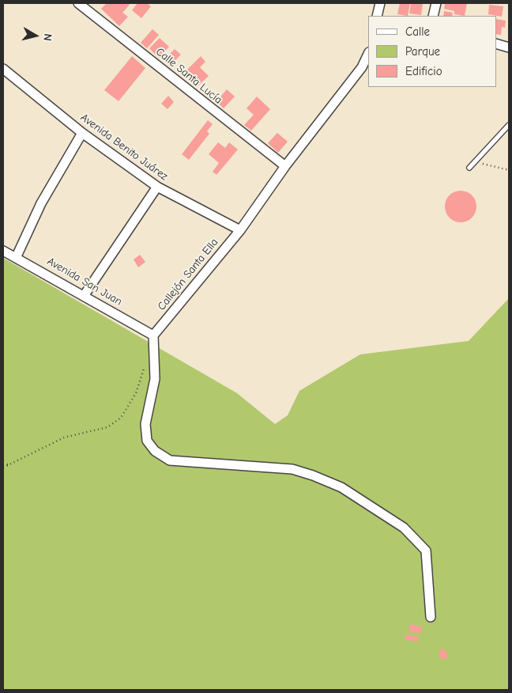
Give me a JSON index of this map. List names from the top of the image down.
{
  "streets": {
    "street": [
      "Calle Santa Lucía",
      "Avenida Benito Juárez",
      "Callejón Santa Ella",
      "Avenida San Juan"
    ]
  },
  "crossings": [
    ["Calle Santa Lucía", "Callejón Santa Ella"],
    ["Avenida Benito Juárez", "Callejón Santa Ella"],
    ["Callejón Santa Ella", "Avenida San Juan"]
  ],
  "legend": ["Calle", "Parque", "Edificio"],
  "north": "right"
}
